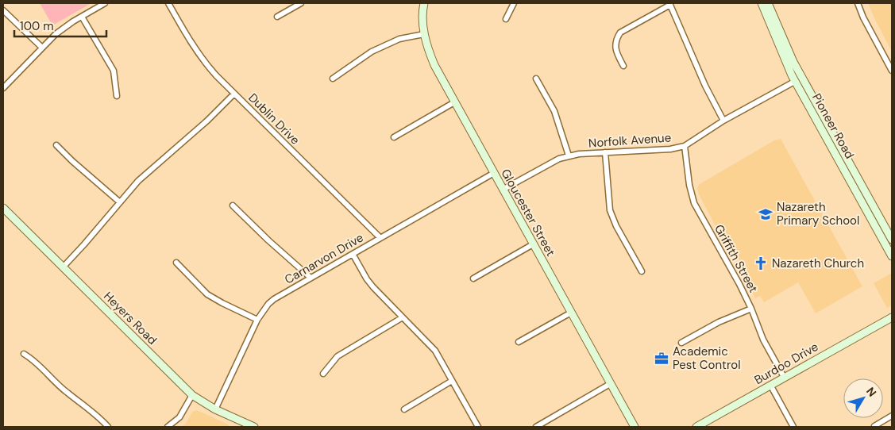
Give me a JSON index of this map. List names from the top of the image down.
{
  "streets": {
    "street": [
      "Dublin Drive",
      "Pioneer Road",
      "Norfolk Avenue",
      "Gloucester Street",
      "Carnarvon Drive",
      "Griffith Street",
      "Heyers Road",
      "Burdoo Drive"
    ]
  },
  "crossings": [
    ["Dublin Drive", "Carnarvon Drive"],
    ["Pioneer Road", "Norfolk Avenue"],
    ["Norfolk Avenue", "Gloucester Street"],
    ["Norfolk Avenue", "Griffith Street"],
    ["Gloucester Street", "Carnarvon Drive"],
    ["Carnarvon Drive", "Heyers Road"],
    ["Griffith Street", "Burdoo Drive"]
  ],
  "places": {
    "school or university": ["Nazareth Primary School"],
    "church": ["Nazareth Church"],
    "office": ["Academic Pest Control"]
  },
  "scale_bar": "100 m",
  "north": "top right"
}
